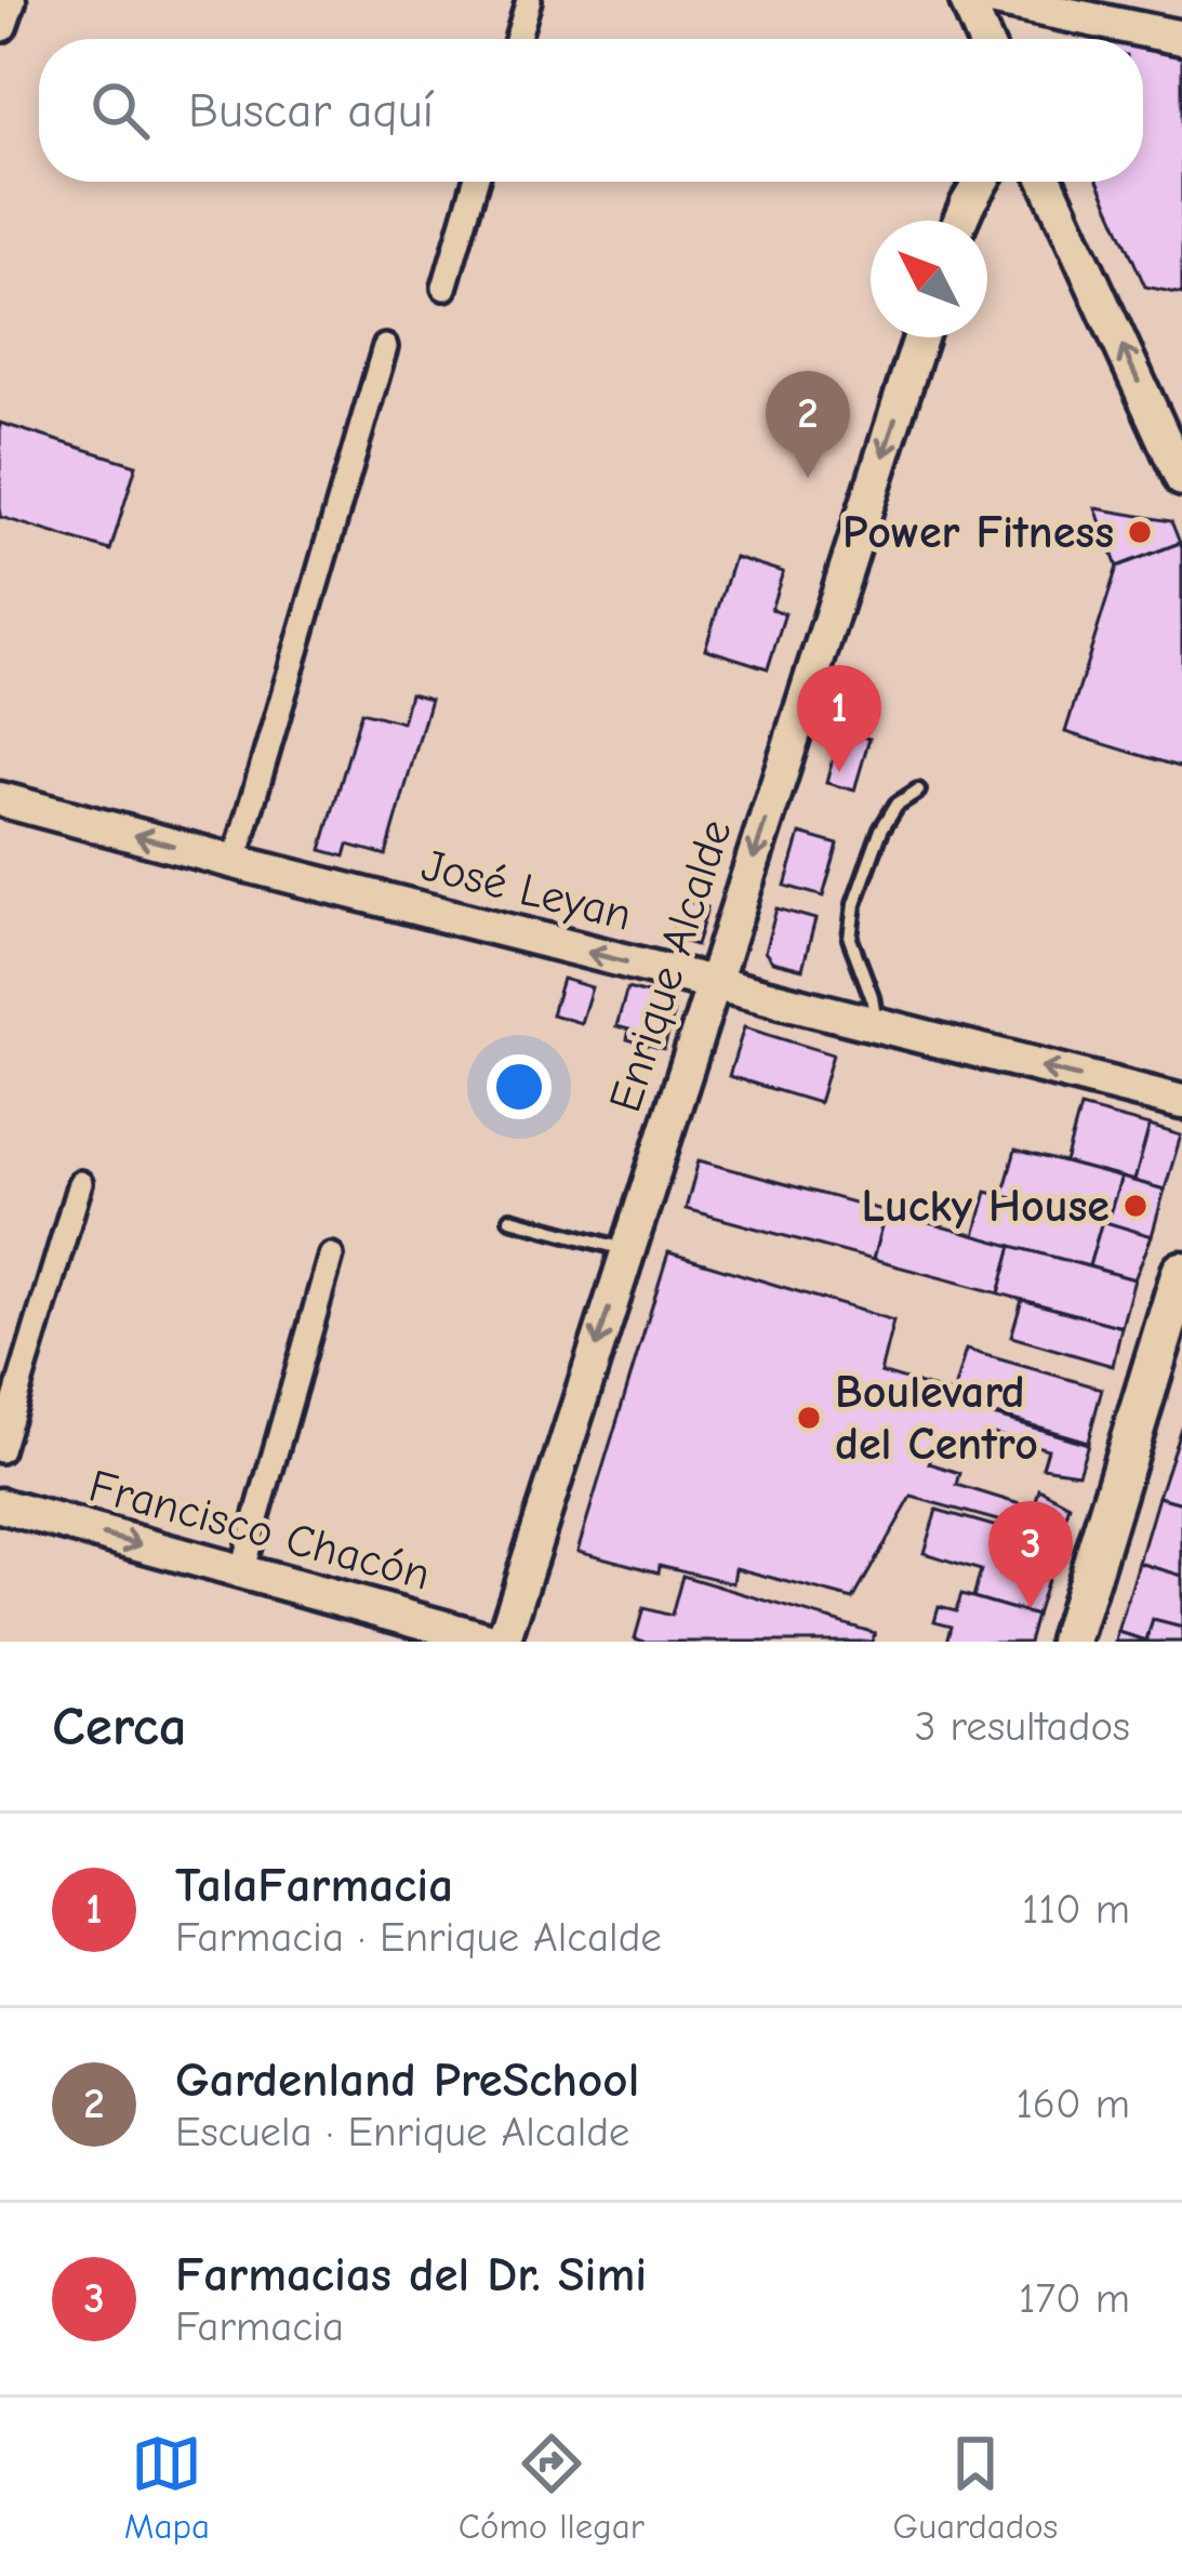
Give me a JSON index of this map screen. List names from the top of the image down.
{
  "streets": {
    "street": ["José Leyan", "Enrique Alcalde", "Francisco Chacón"]
  },
  "crossings": [
    ["José Leyan", "Enrique Alcalde"],
    ["Enrique Alcalde", "Francisco Chacón"]
  ],
  "one_way": ["José Leyan", "Enrique Alcalde", "Francisco Chacón"],
  "places": ["Power Fitness", "Lucky House", "Boulevard del Centro"],
  "north": "top left",
  "page": {
    "search": "Buscar aquí",
    "pins": ["2", "1", "3"],
    "heading": ["Cerca", "3 resultados"],
    "list": [
      {
        "mark": "1",
        "name": "TalaFarmacia",
        "note": "Farmacia · Enrique Alcalde",
        "value": "110 m"
      },
      {
        "mark": "2",
        "name": "Gardenland PreSchool",
        "note": "Escuela · Enrique Alcalde",
        "value": "160 m"
      },
      {
        "mark": "3",
        "name": "Farmacias del Dr. Simi",
        "note": "Farmacia",
        "value": "170 m"
      }
    ],
    "nav": ["Mapa", "Cómo llegar", "Guardados"]
  }
}
